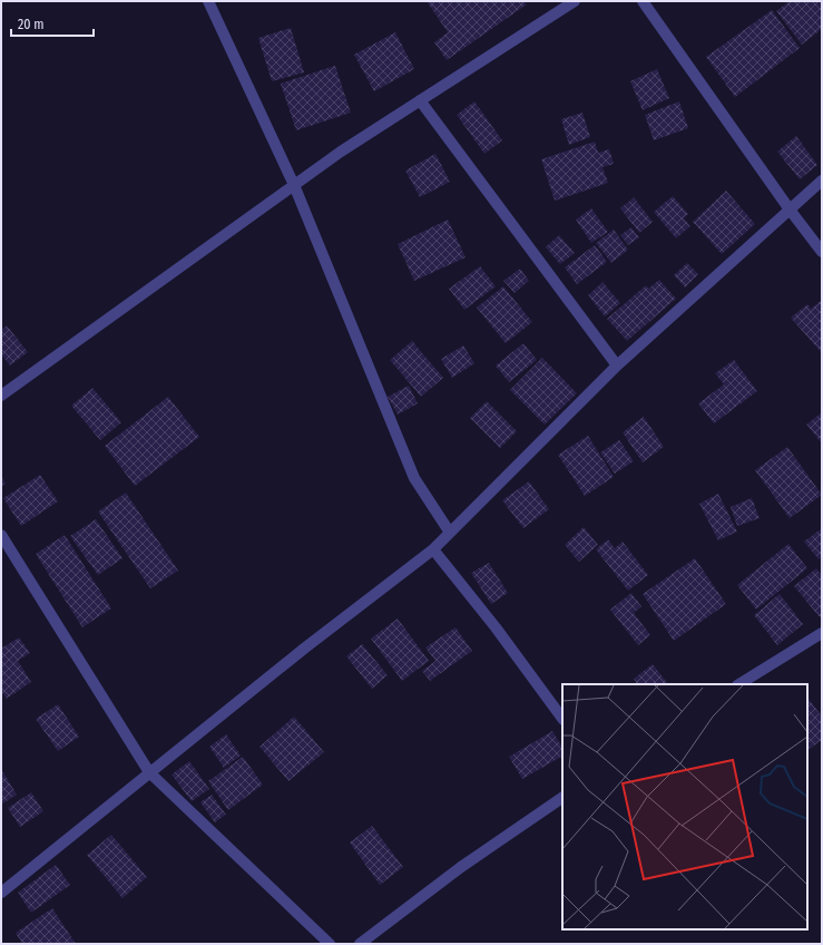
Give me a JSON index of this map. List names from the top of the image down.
{
  "scale_bar": "20 m"
}
